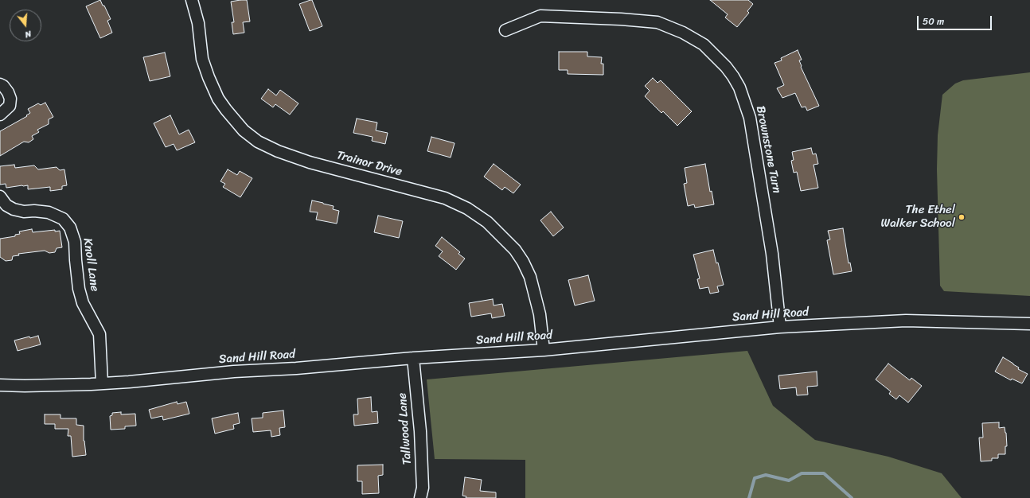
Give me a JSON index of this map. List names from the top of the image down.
{
  "streets": {
    "street": [
      "Brownstone Turn",
      "Trainor Drive",
      "Knoll Lane",
      "Sand Hill Road",
      "Tallwood Lane"
    ]
  },
  "crossings": [
    ["Brownstone Turn", "Sand Hill Road"],
    ["Trainor Drive", "Sand Hill Road"],
    ["Knoll Lane", "Sand Hill Road"],
    ["Sand Hill Road", "Tallwood Lane"]
  ],
  "places": ["The Ethel Walker School"],
  "scale_bar": "50 m",
  "north": "bottom"
}
